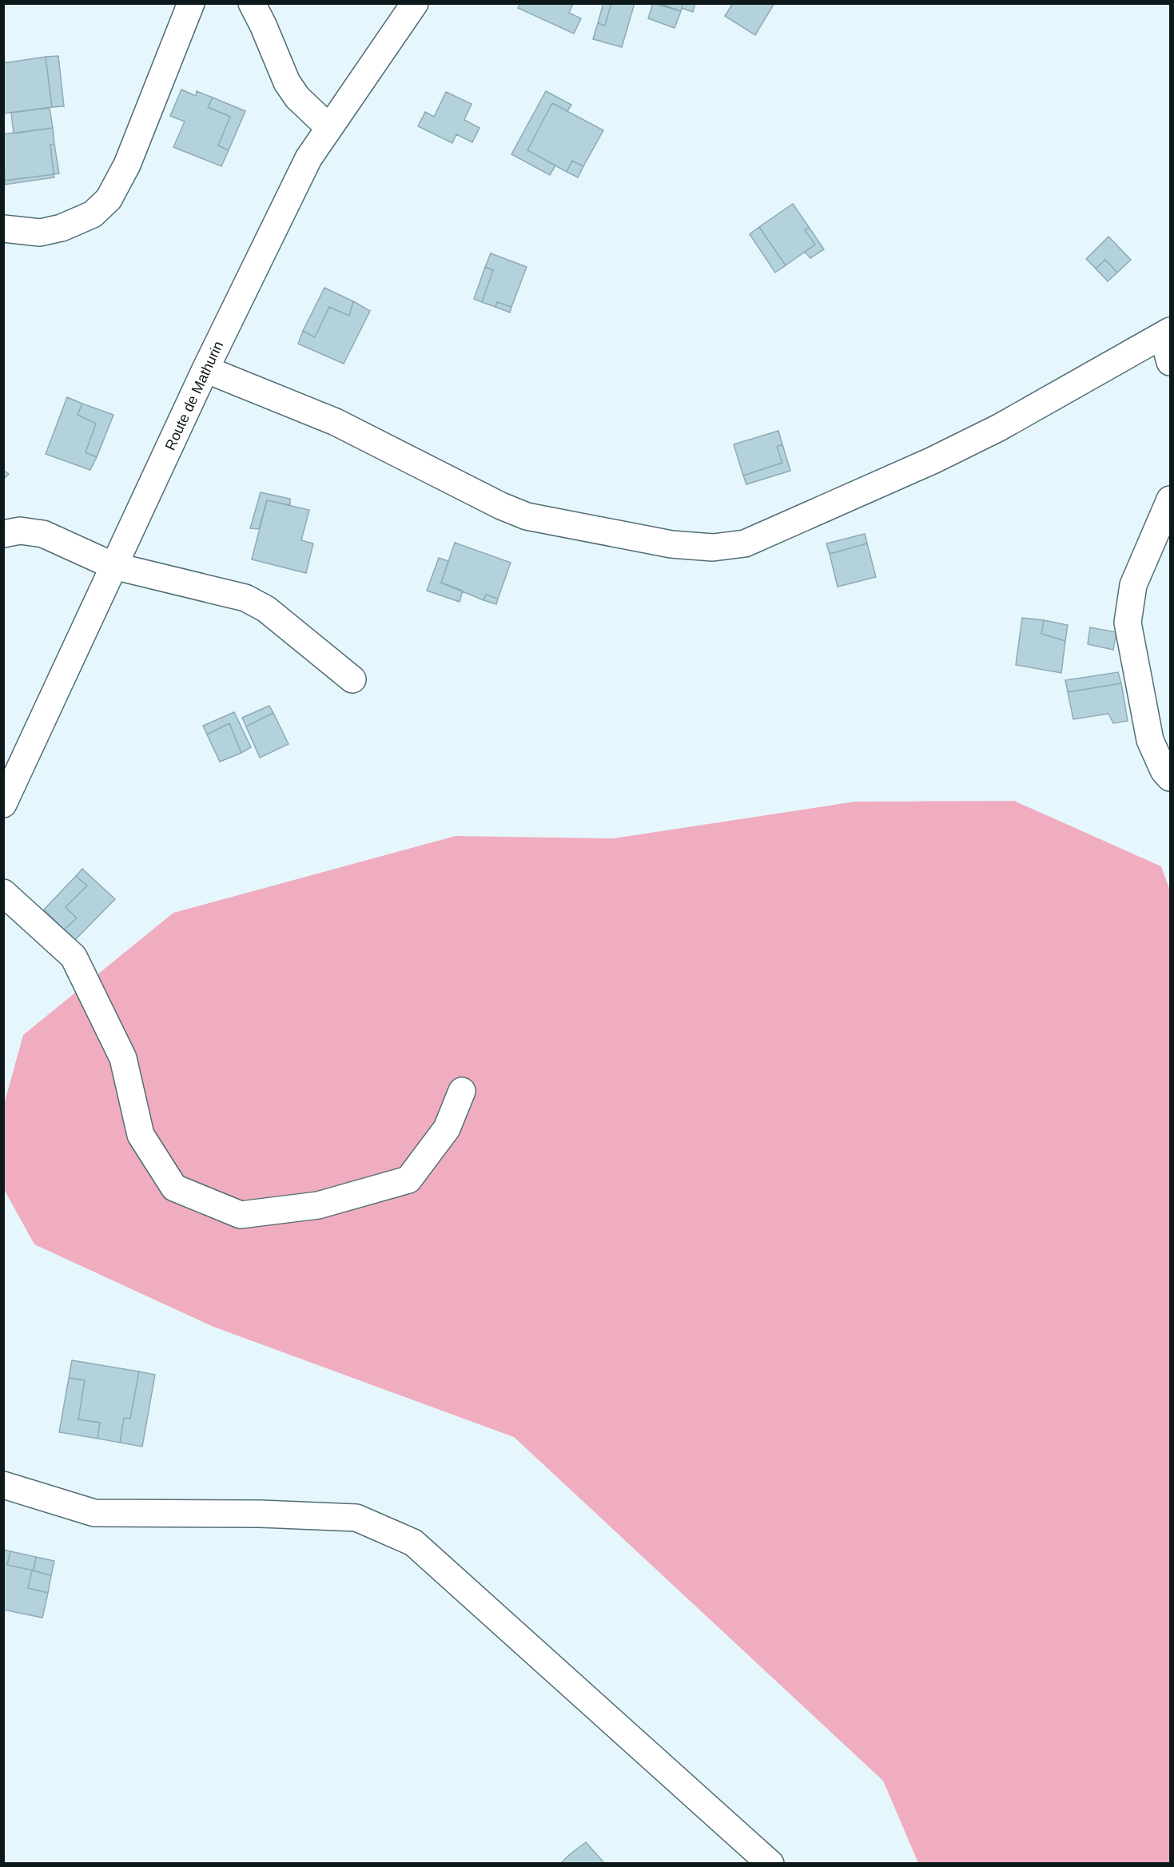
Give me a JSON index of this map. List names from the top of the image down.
{
  "streets": {
    "street": ["Route de Mathurin"]
  }
}
